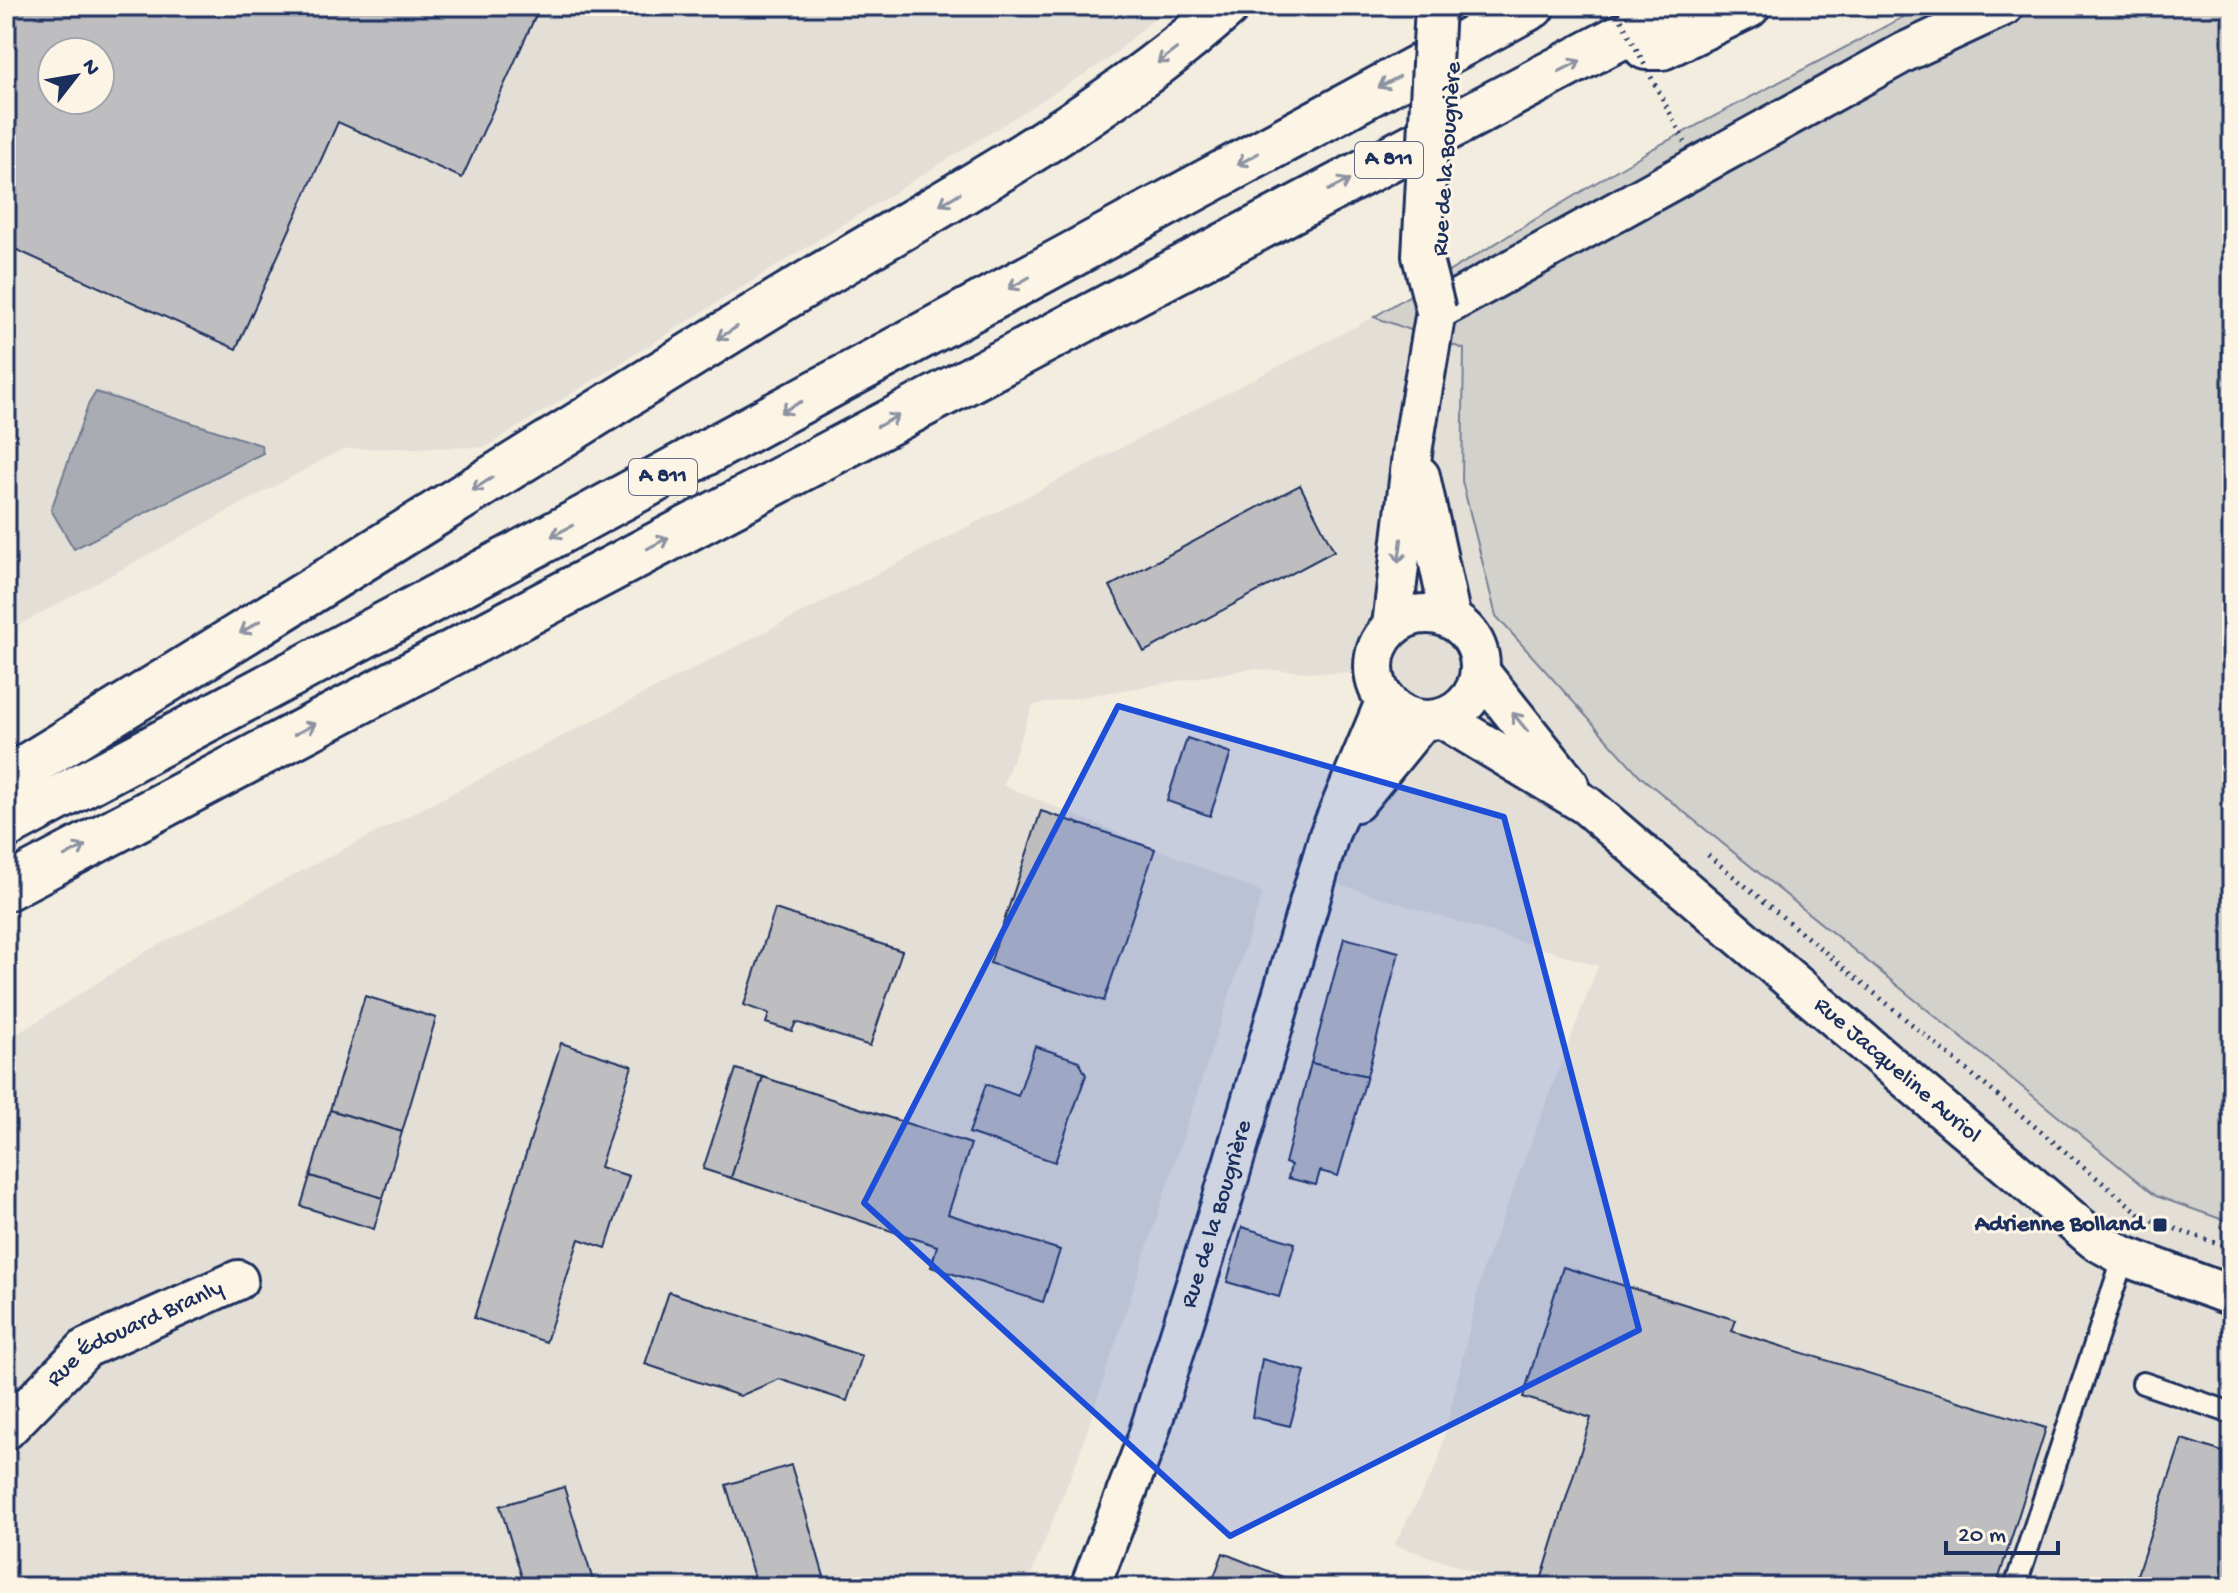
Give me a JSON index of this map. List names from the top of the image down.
{
  "streets": {
    "highway": ["A 811"],
    "street": ["Rue de la Bougrière", "Rue Jacqueline Auriol", "Rue Édouard Branly"]
  },
  "crossings": [
    ["Rue de la Bougrière", "Rue Jacqueline Auriol"]
  ],
  "places": {
    "transit": ["Adrienne Bolland"]
  },
  "scale_bar": "20 m",
  "north": "top right"
}
